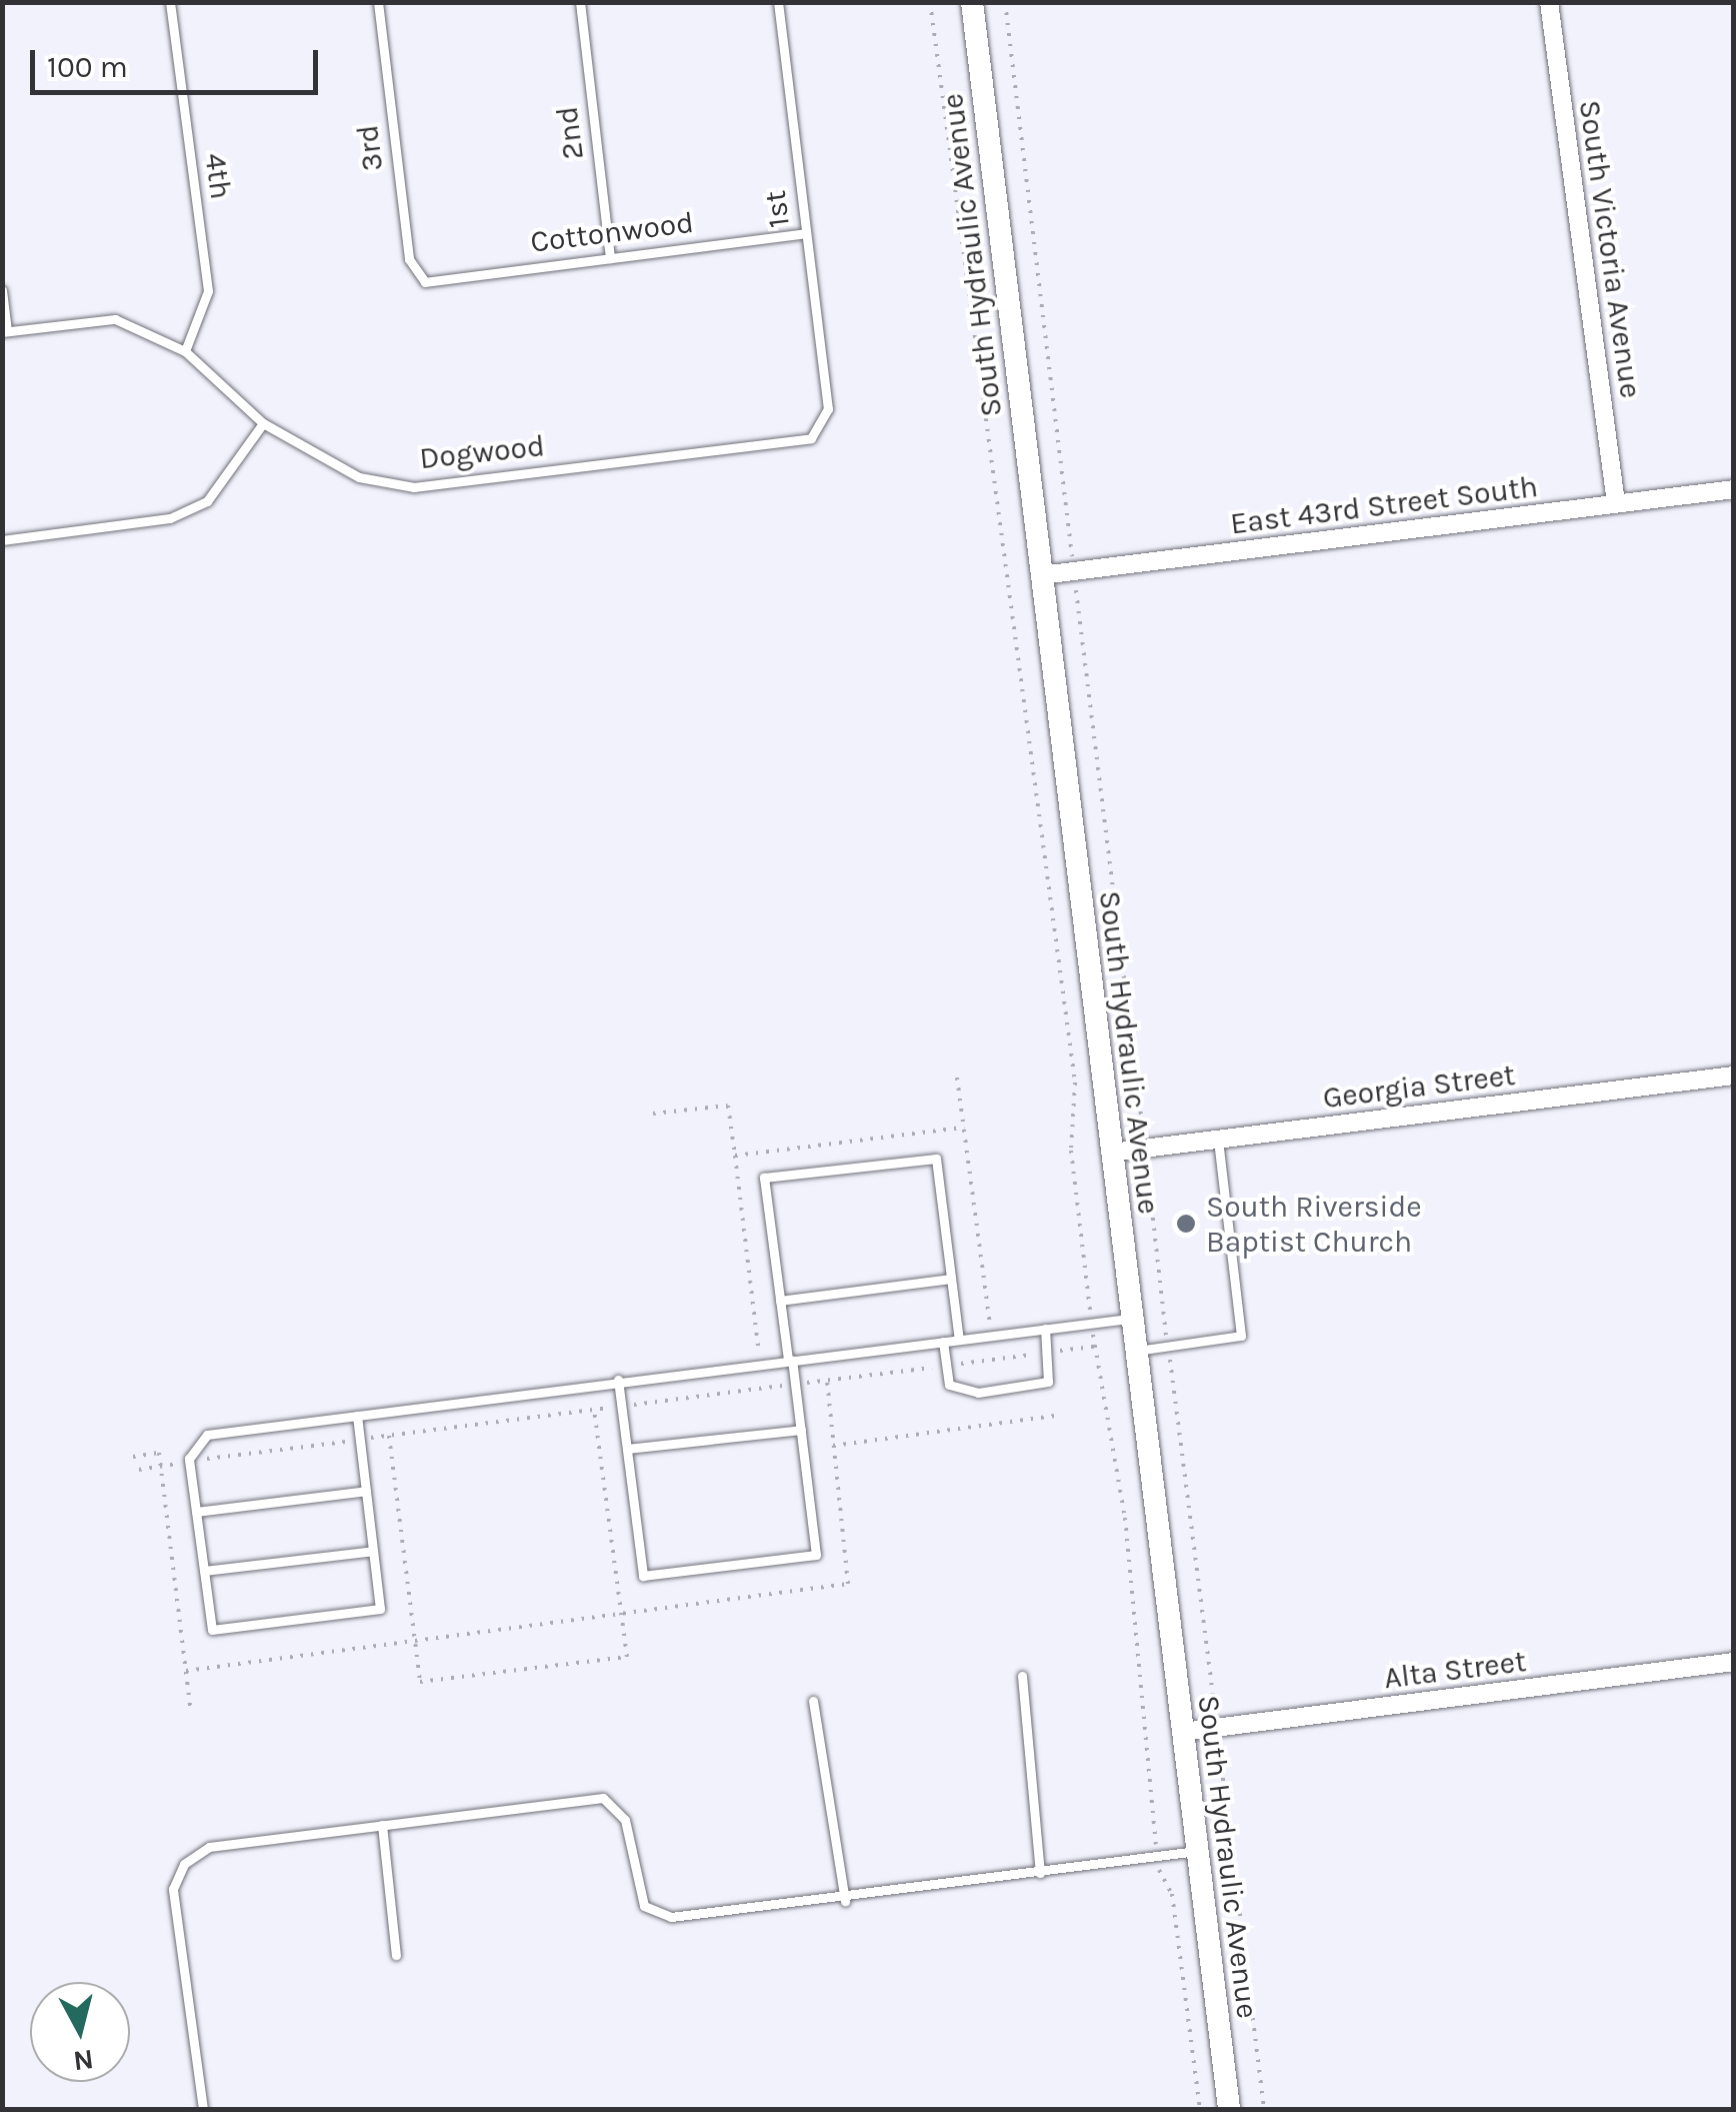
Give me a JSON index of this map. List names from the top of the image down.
{
  "streets": {
    "street": [
      "South Victoria Avenue",
      "South Hydraulic Avenue",
      "East 43rd Street South",
      "Georgia Street",
      "Alta Street"
    ],
    "lane": [
      "2nd",
      "3rd",
      "4th",
      "1st",
      "Cottonwood",
      "Dogwood"
    ]
  },
  "crossings": [
    ["2nd", "Cottonwood"],
    ["3rd", "Cottonwood"],
    ["1st", "Cottonwood"],
    ["1st", "Dogwood"],
    ["South Victoria Avenue", "East 43rd Street South"],
    ["South Hydraulic Avenue", "East 43rd Street South"],
    ["South Hydraulic Avenue", "Georgia Street"],
    ["South Hydraulic Avenue", "Alta Street"]
  ],
  "places": ["South Riverside Baptist Church"],
  "scale_bar": "100 m",
  "north": "bottom"
}
